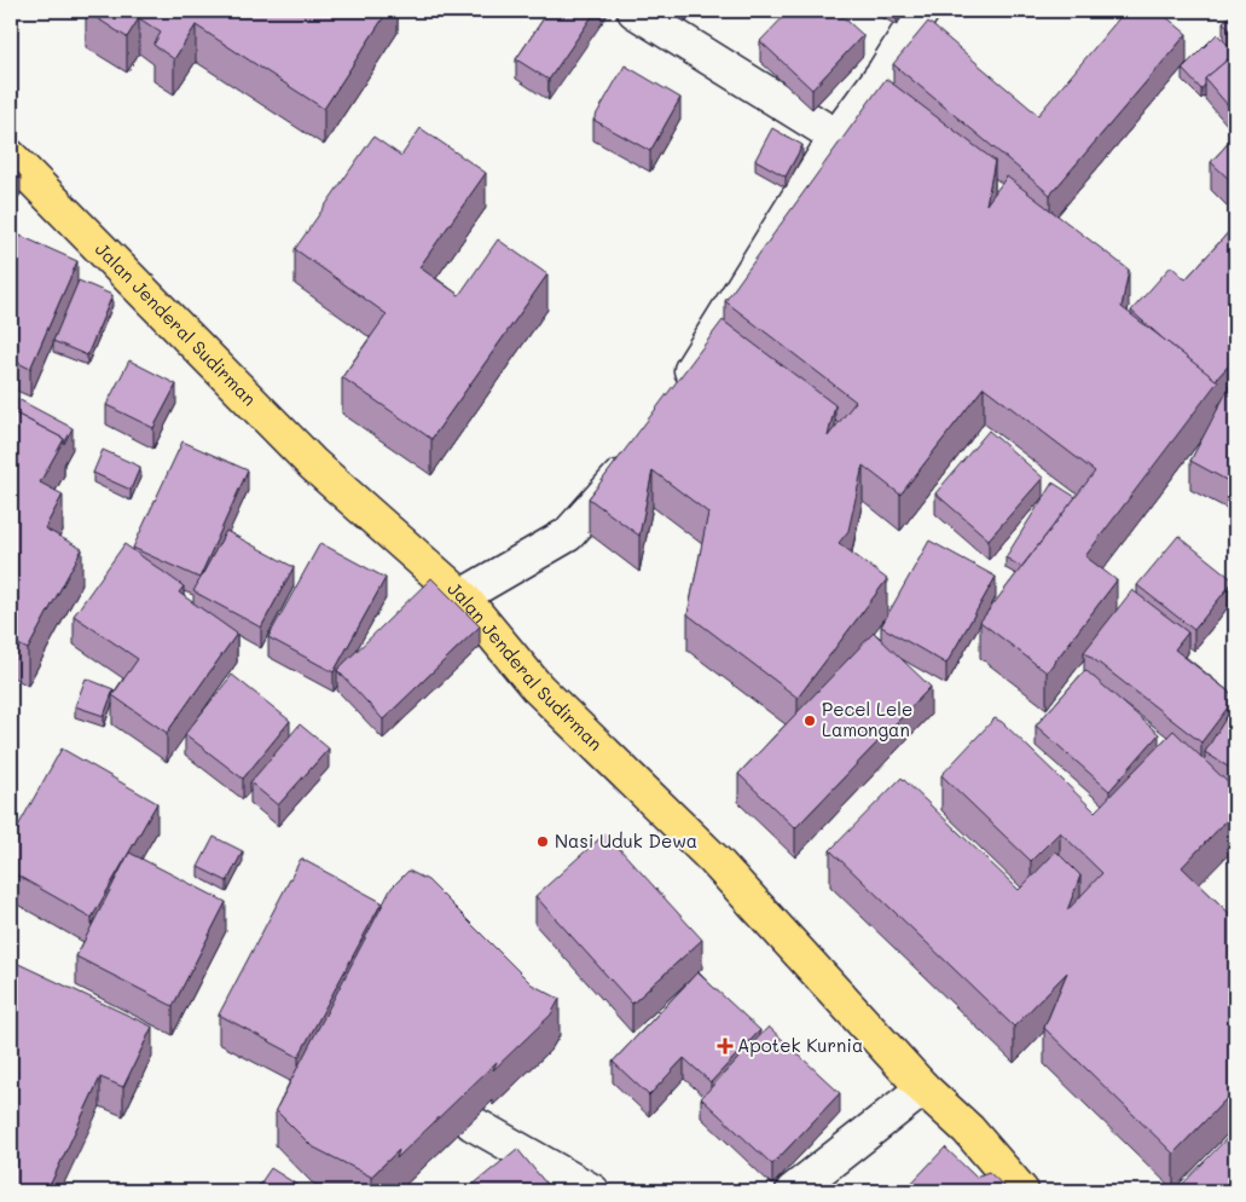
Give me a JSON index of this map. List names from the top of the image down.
{
  "streets": {
    "highway": ["Jalan Jenderal Sudirman"]
  },
  "places": {
    "other": ["Pecel Lele Lamongan", "Nasi Uduk Dewa"],
    "health": ["Apotek Kurnia"]
  }
}
